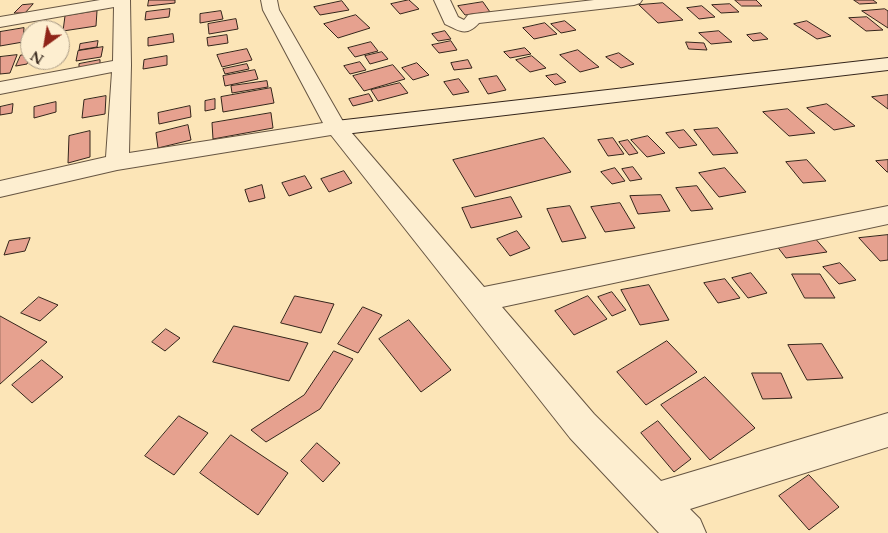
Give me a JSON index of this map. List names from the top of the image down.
{
  "north": "bottom left"
}
